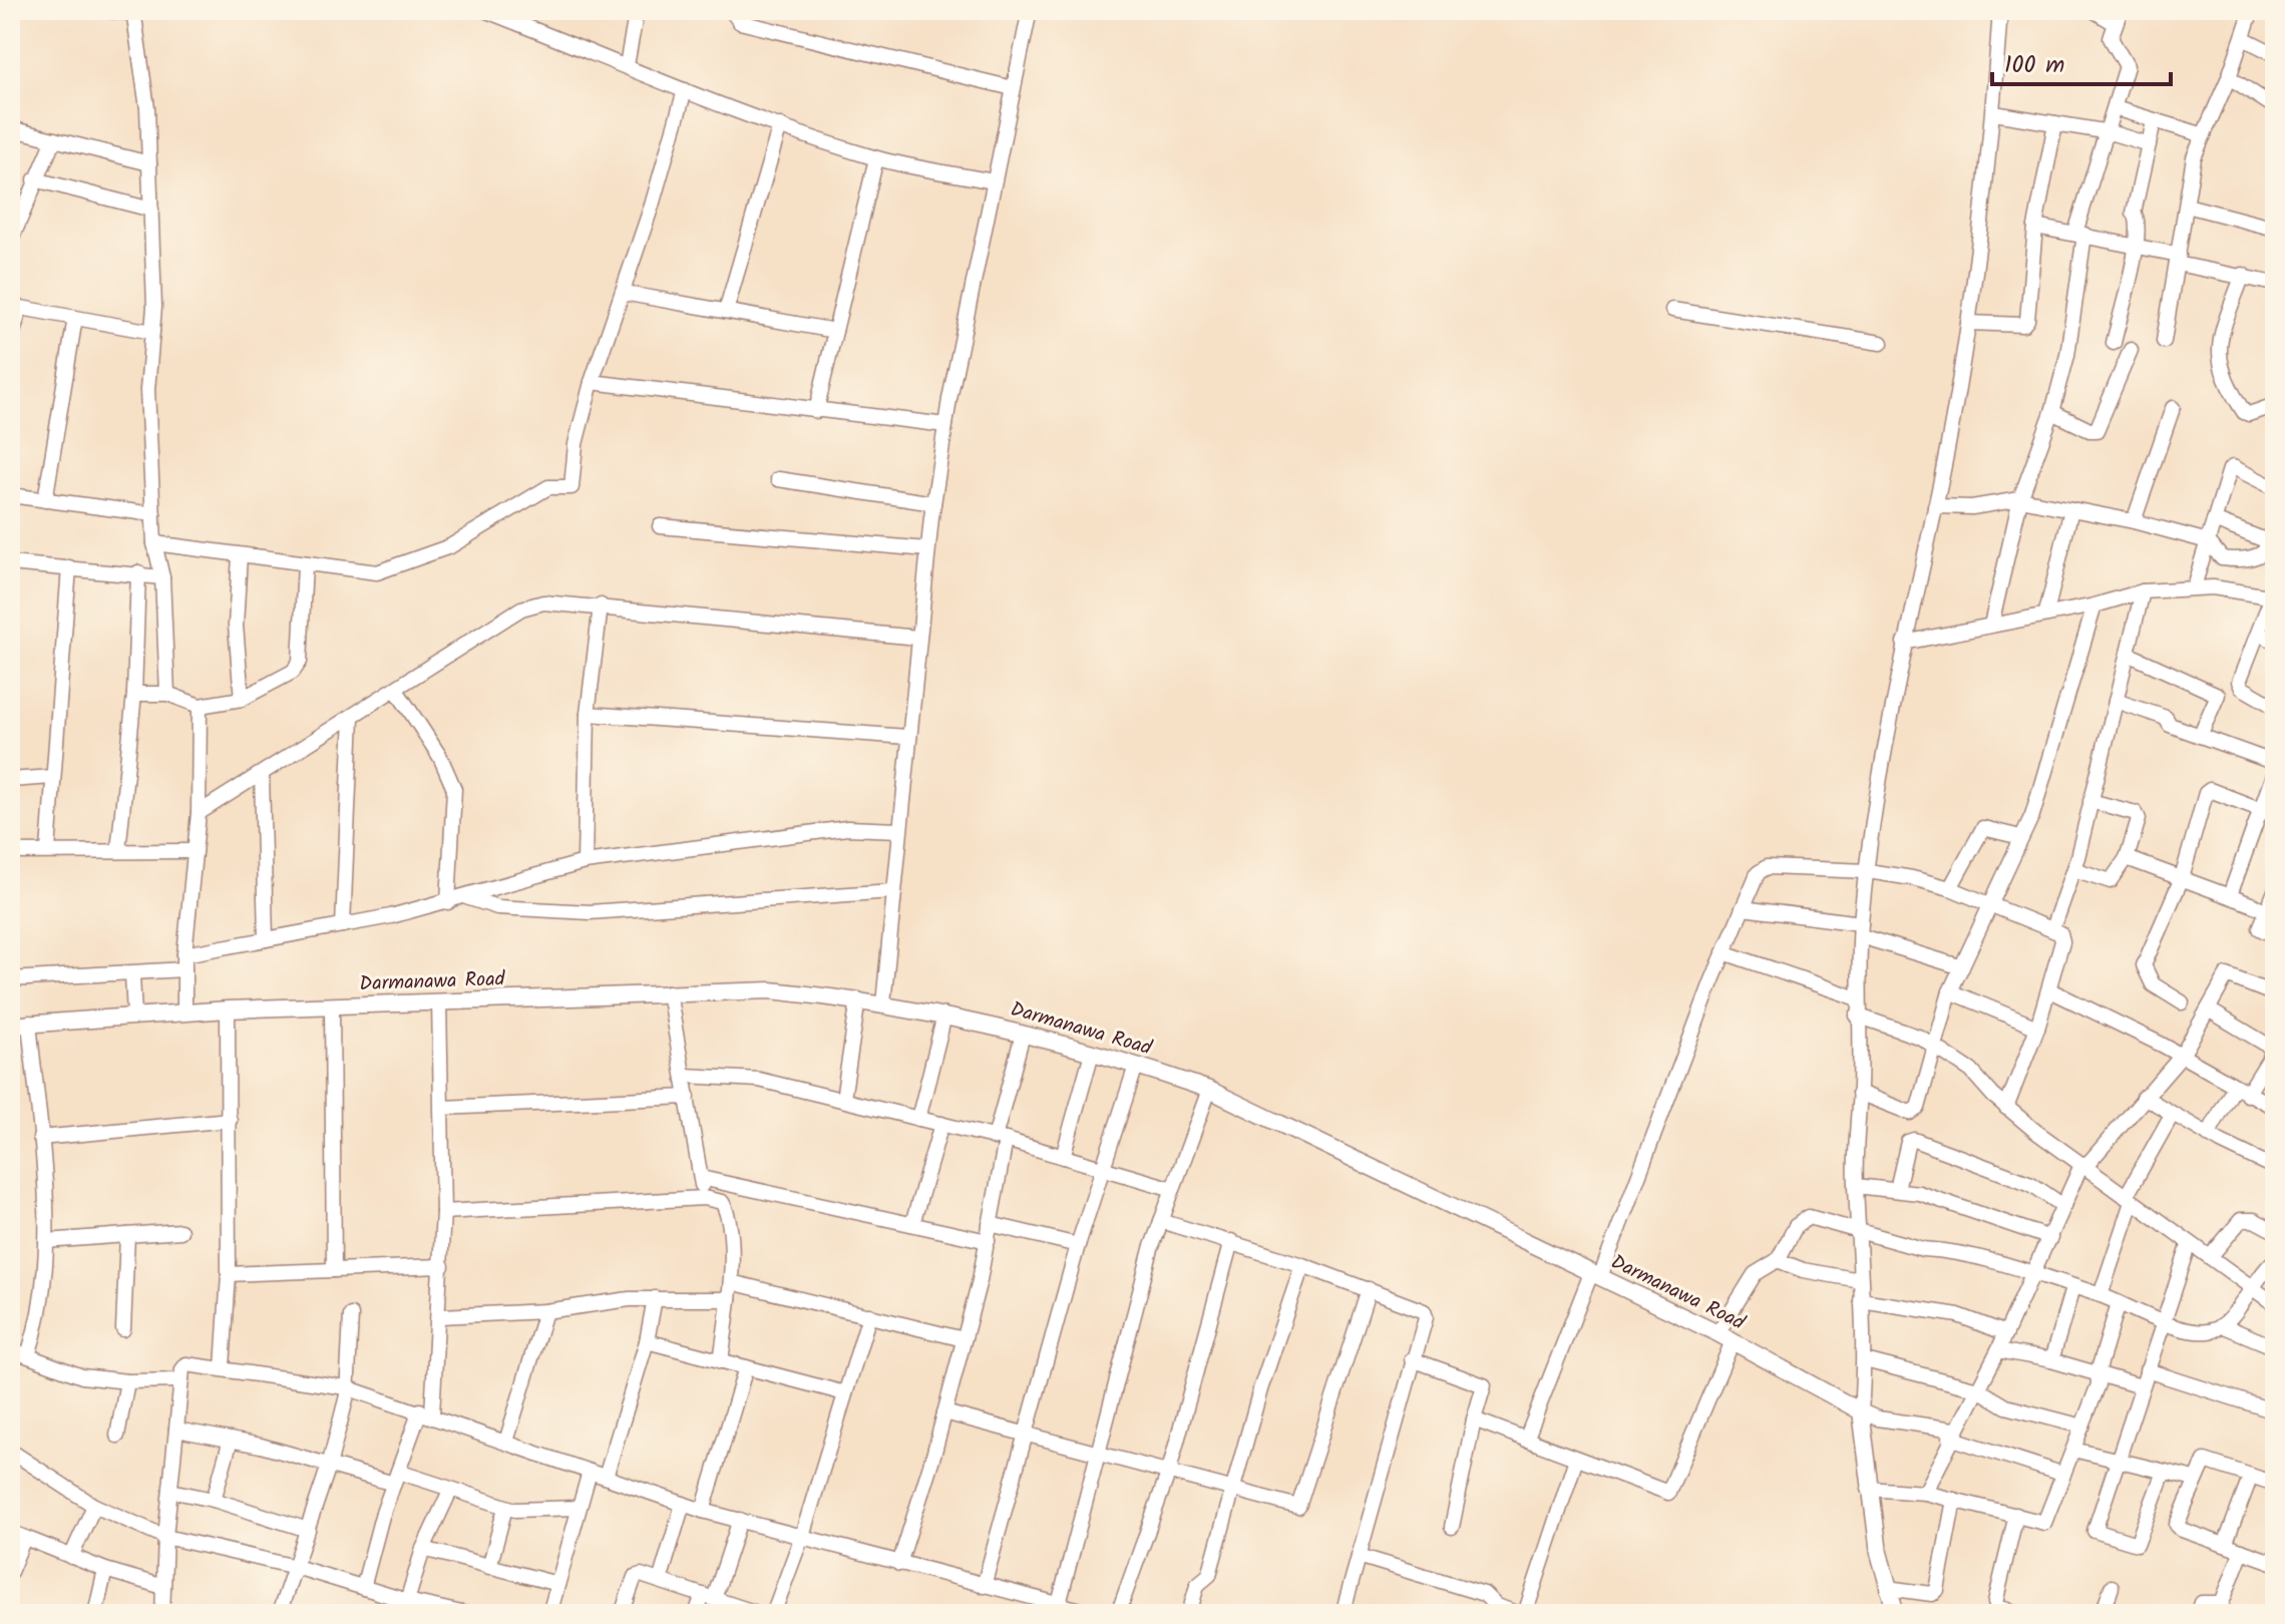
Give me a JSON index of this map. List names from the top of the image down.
{
  "streets": {
    "street": ["Darmanawa Road"]
  },
  "scale_bar": "100 m"
}
